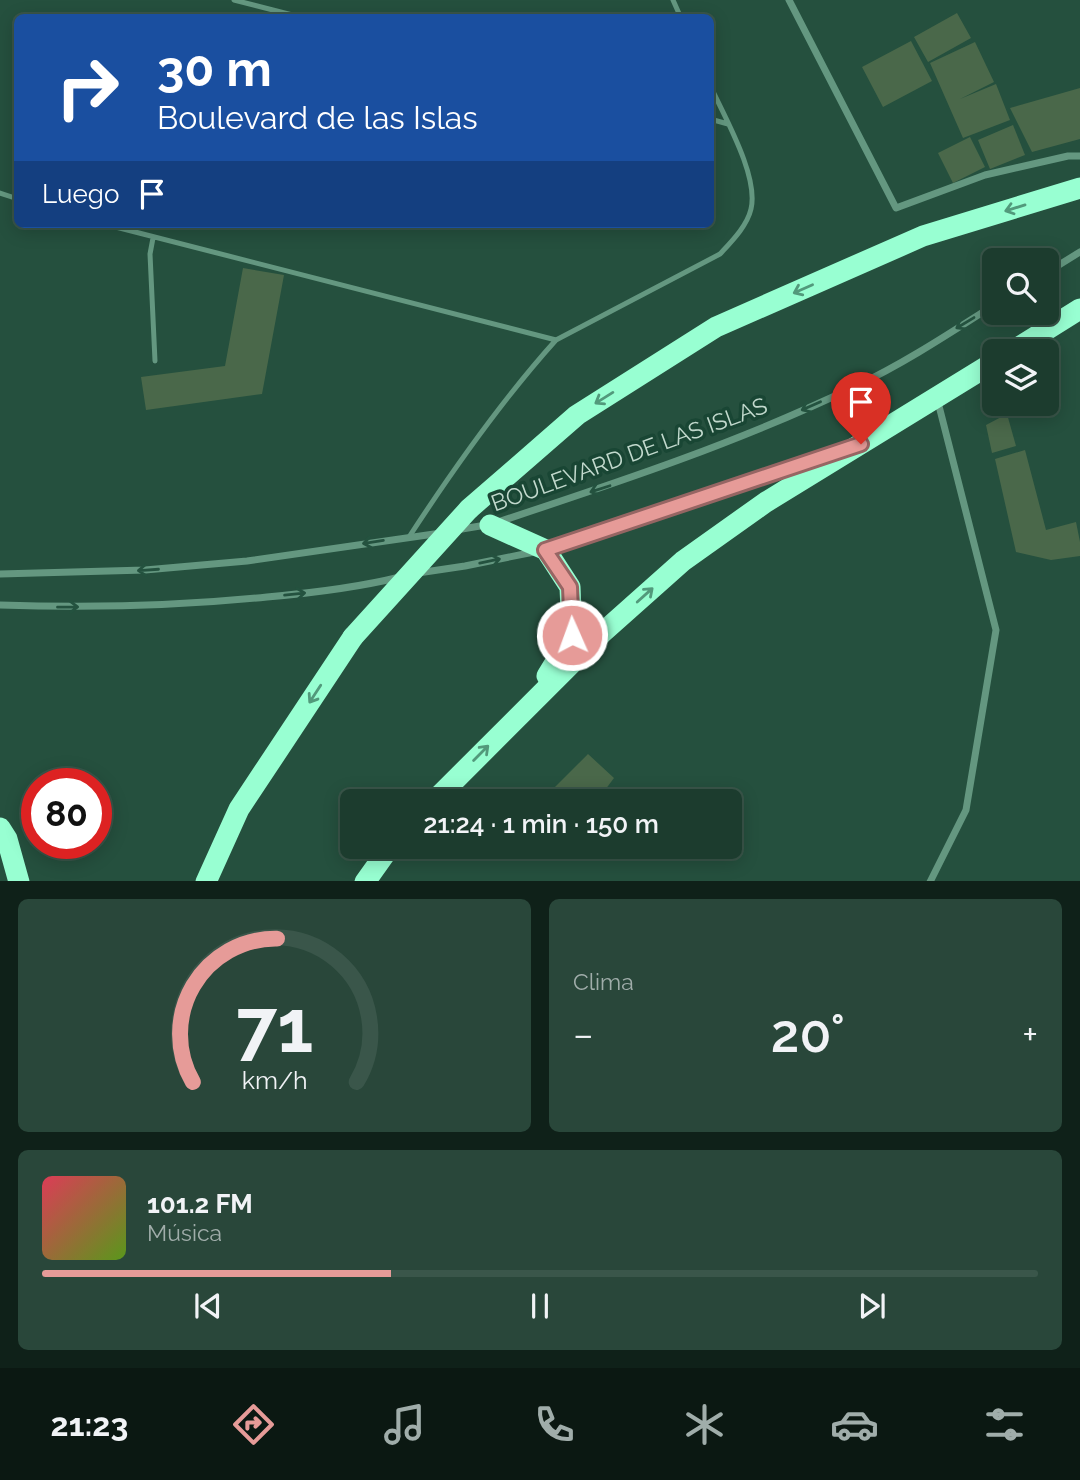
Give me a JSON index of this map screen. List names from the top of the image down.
{
  "streets": {
    "street": ["BOULEVARD DE LAS ISLAS"]
  },
  "page": {
    "turn": ["30 m", "Boulevard de las Islas"],
    "then": "Luego",
    "limit": "80",
    "trip": "21:24 · 1 min · 150 m",
    "tile": "Clima",
    "heat": ["−", "20°", "+"],
    "song": ["101.2 FM", "Música"],
    "tabs": "21:23",
    "gauge": ["71", "km/h"]
  }
}
